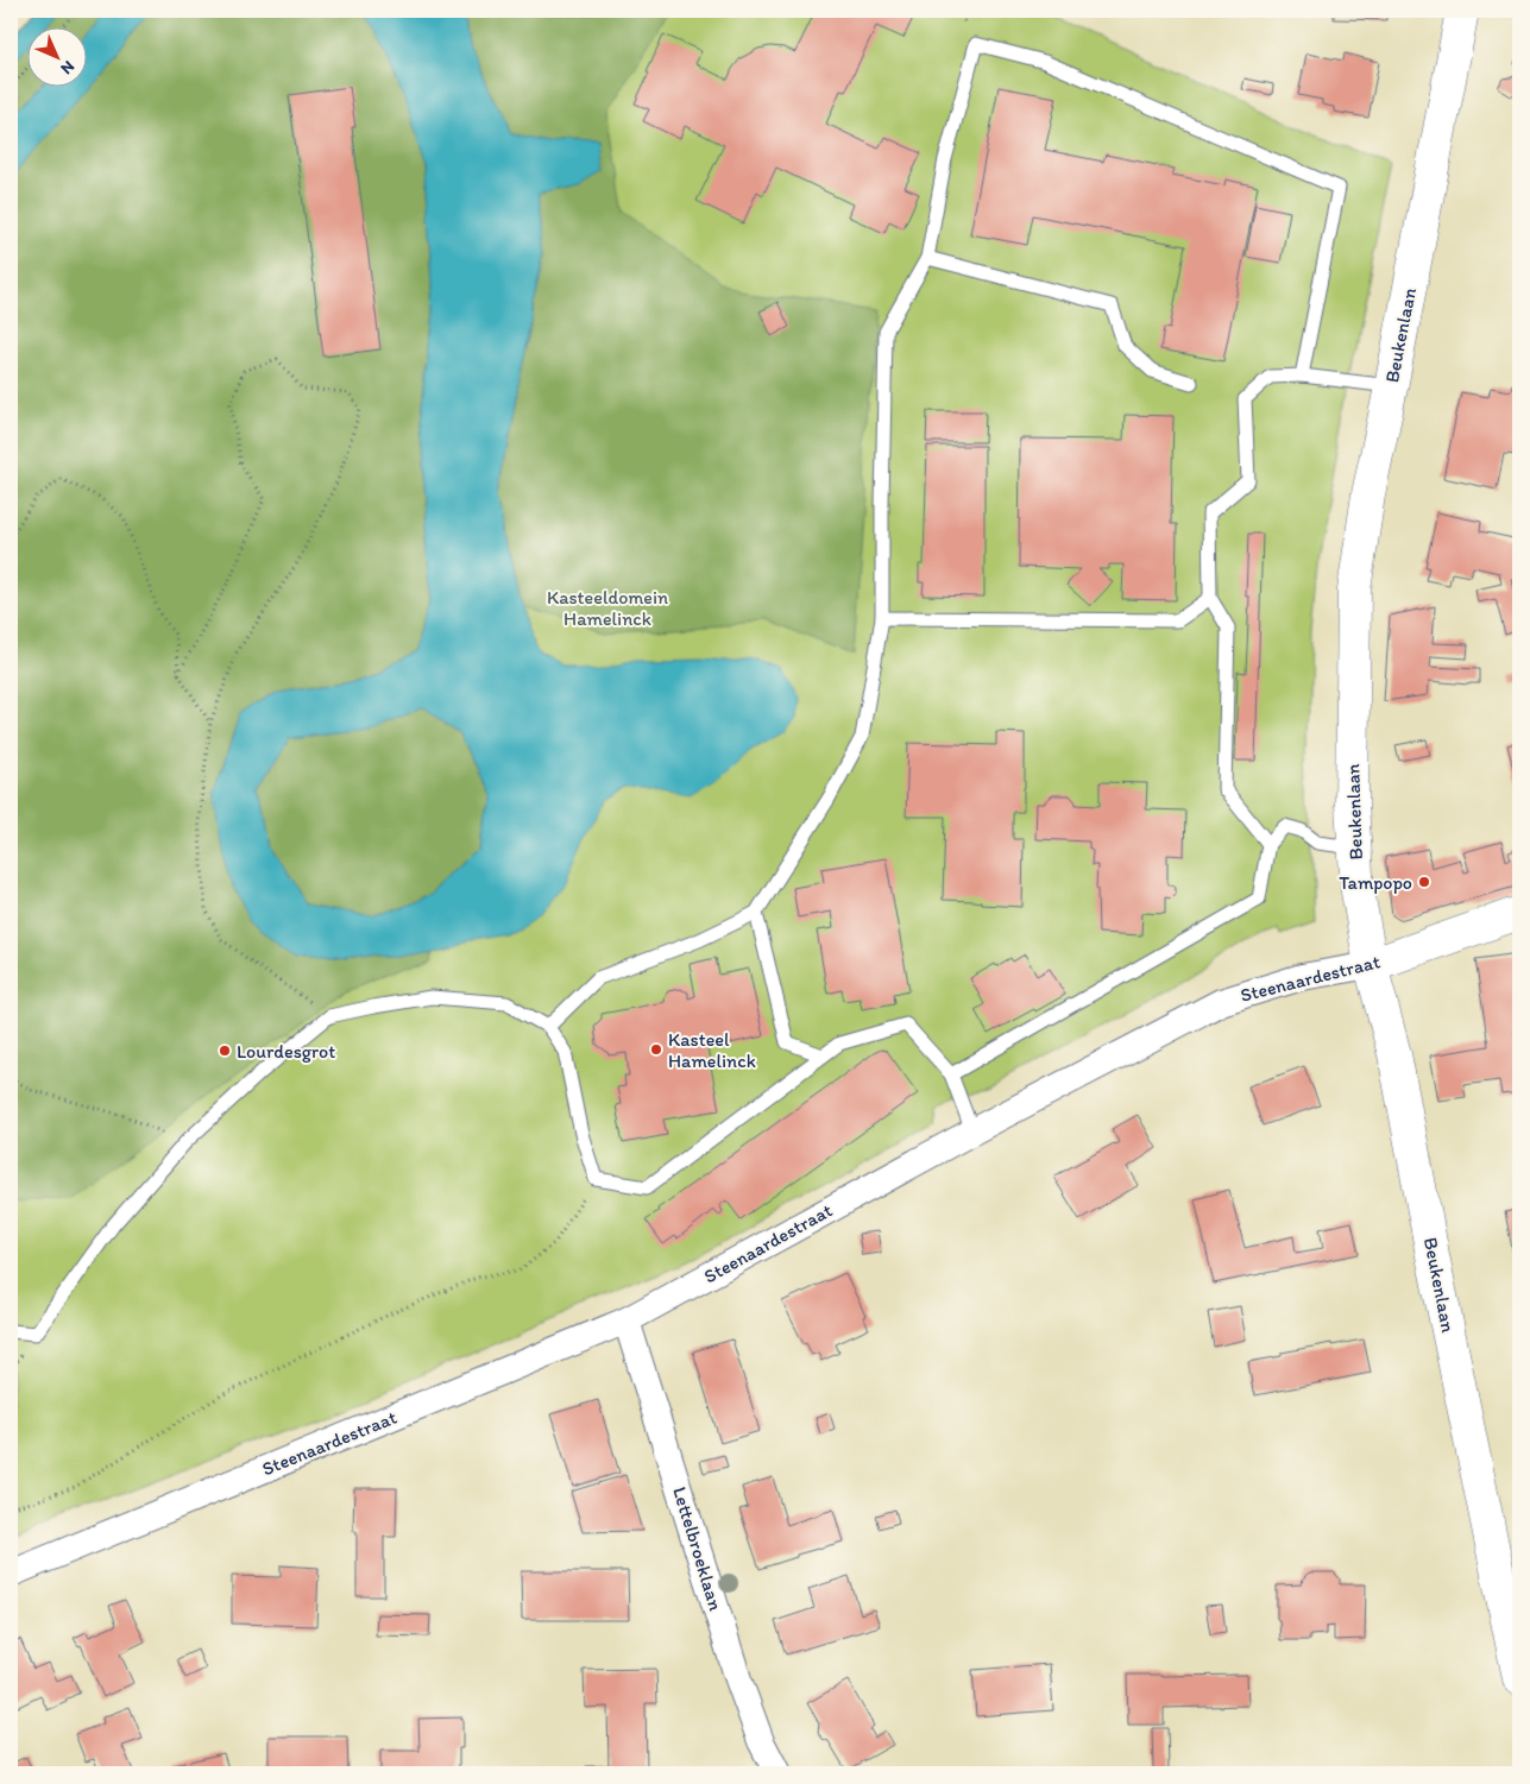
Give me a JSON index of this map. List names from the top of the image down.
{
  "streets": {
    "street": ["Beukenlaan", "Steenaardestraat", "Lettelbroeklaan"]
  },
  "crossings": [
    ["Beukenlaan", "Steenaardestraat"],
    ["Steenaardestraat", "Lettelbroeklaan"]
  ],
  "parks": ["Kasteeldomein Hamelinck"],
  "places": ["Tampopo", "Kasteel Hamelinck", "Lourdesgrot"],
  "north": "bottom right"
}
